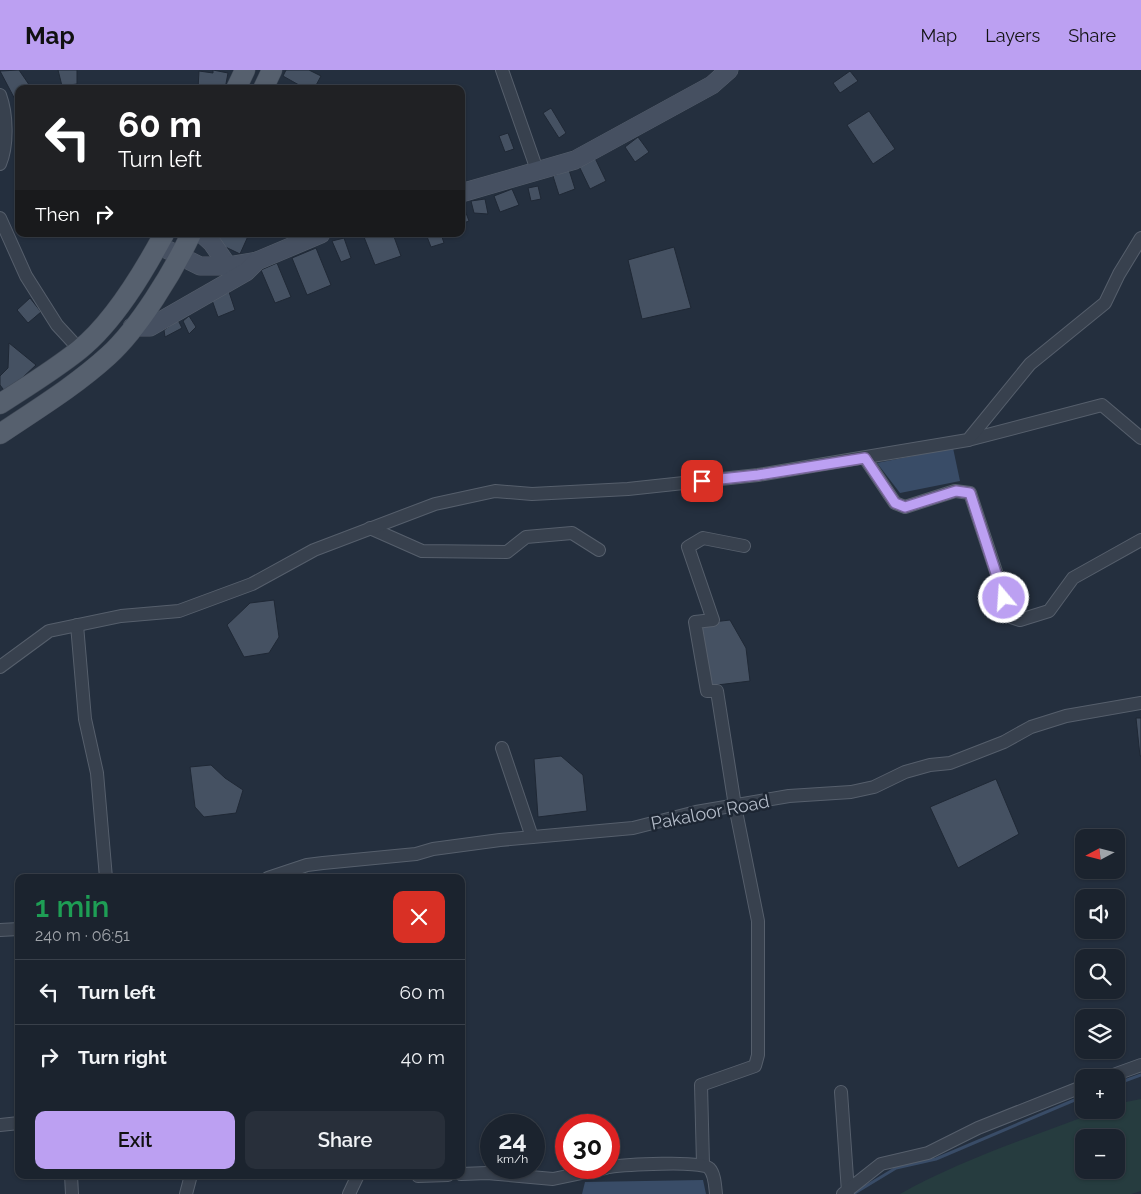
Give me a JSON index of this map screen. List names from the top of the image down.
{
  "streets": {
    "street": ["Pakaloor Road"]
  },
  "north": "left",
  "page": {
    "header": "Map",
    "nav": ["Map", "Layers", "Share"],
    "turn": ["60 m", "Turn left"],
    "then": "Then",
    "map_buttons": ["+", "−"],
    "heading": ["1 min", "240 m · 06:51"],
    "list": [
      {
        "name": "Turn left",
        "value": "60 m"
      },
      {
        "name": "Turn right",
        "value": "40 m"
      }
    ],
    "buttons": ["Exit", "Share"],
    "speed": "24 km/h",
    "limit": "30"
  }
}
